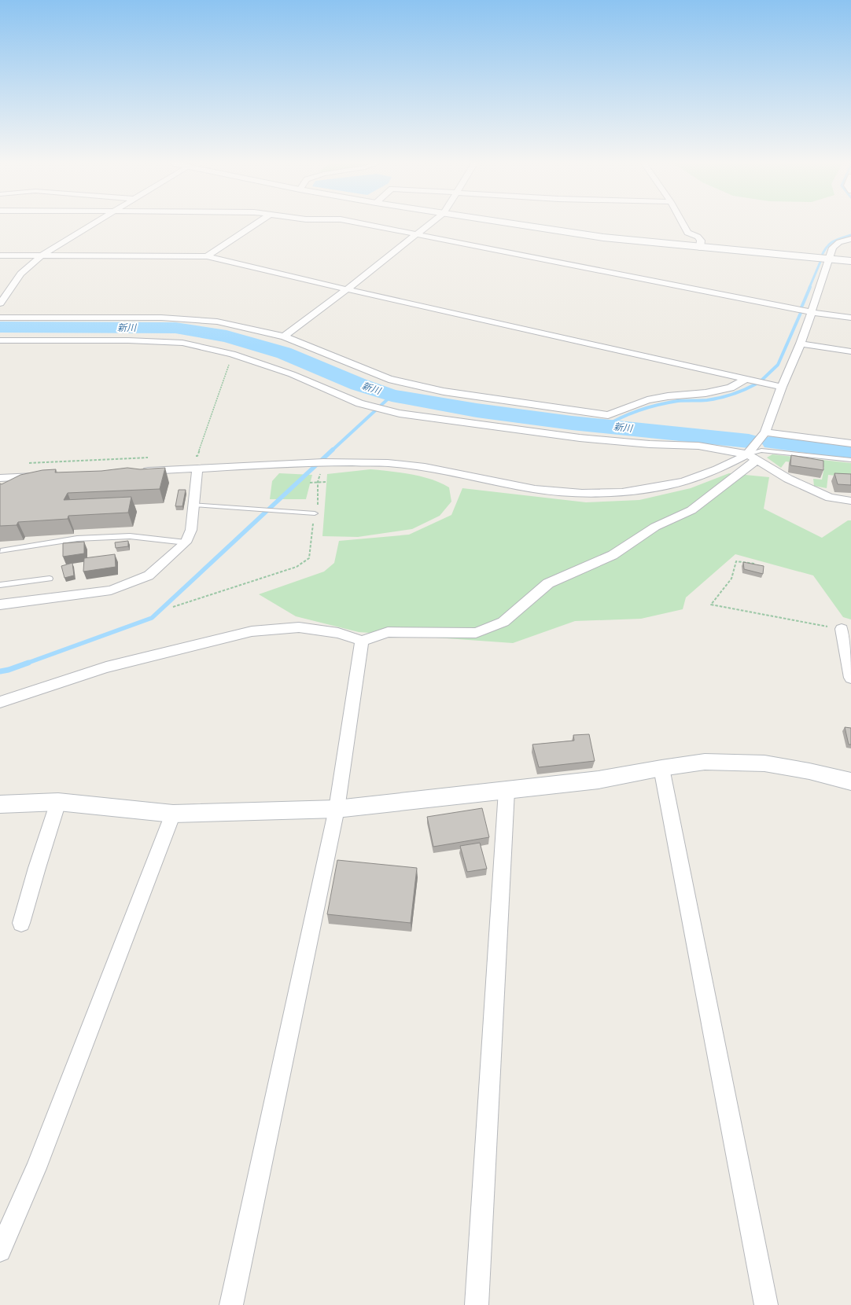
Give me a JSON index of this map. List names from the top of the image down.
{
  "water": ["新川"]
}
